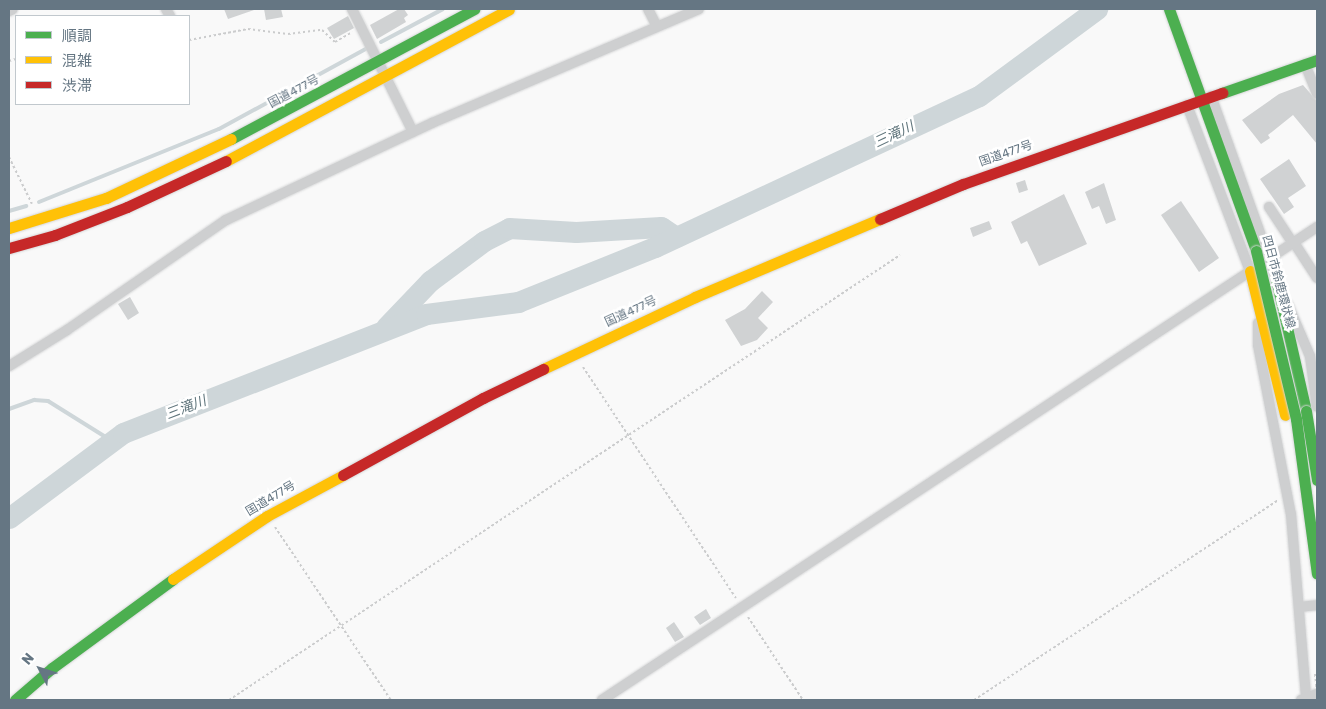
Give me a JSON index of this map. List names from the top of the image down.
{
  "streets": {
    "main road": ["国道477号", "四日市鈴鹿環状線"]
  },
  "crossings": [
    ["国道477号", "四日市鈴鹿環状線"]
  ],
  "water": ["三滝川"],
  "legend": ["順調", "混雑", "渋滞"],
  "north": "top left"
}
